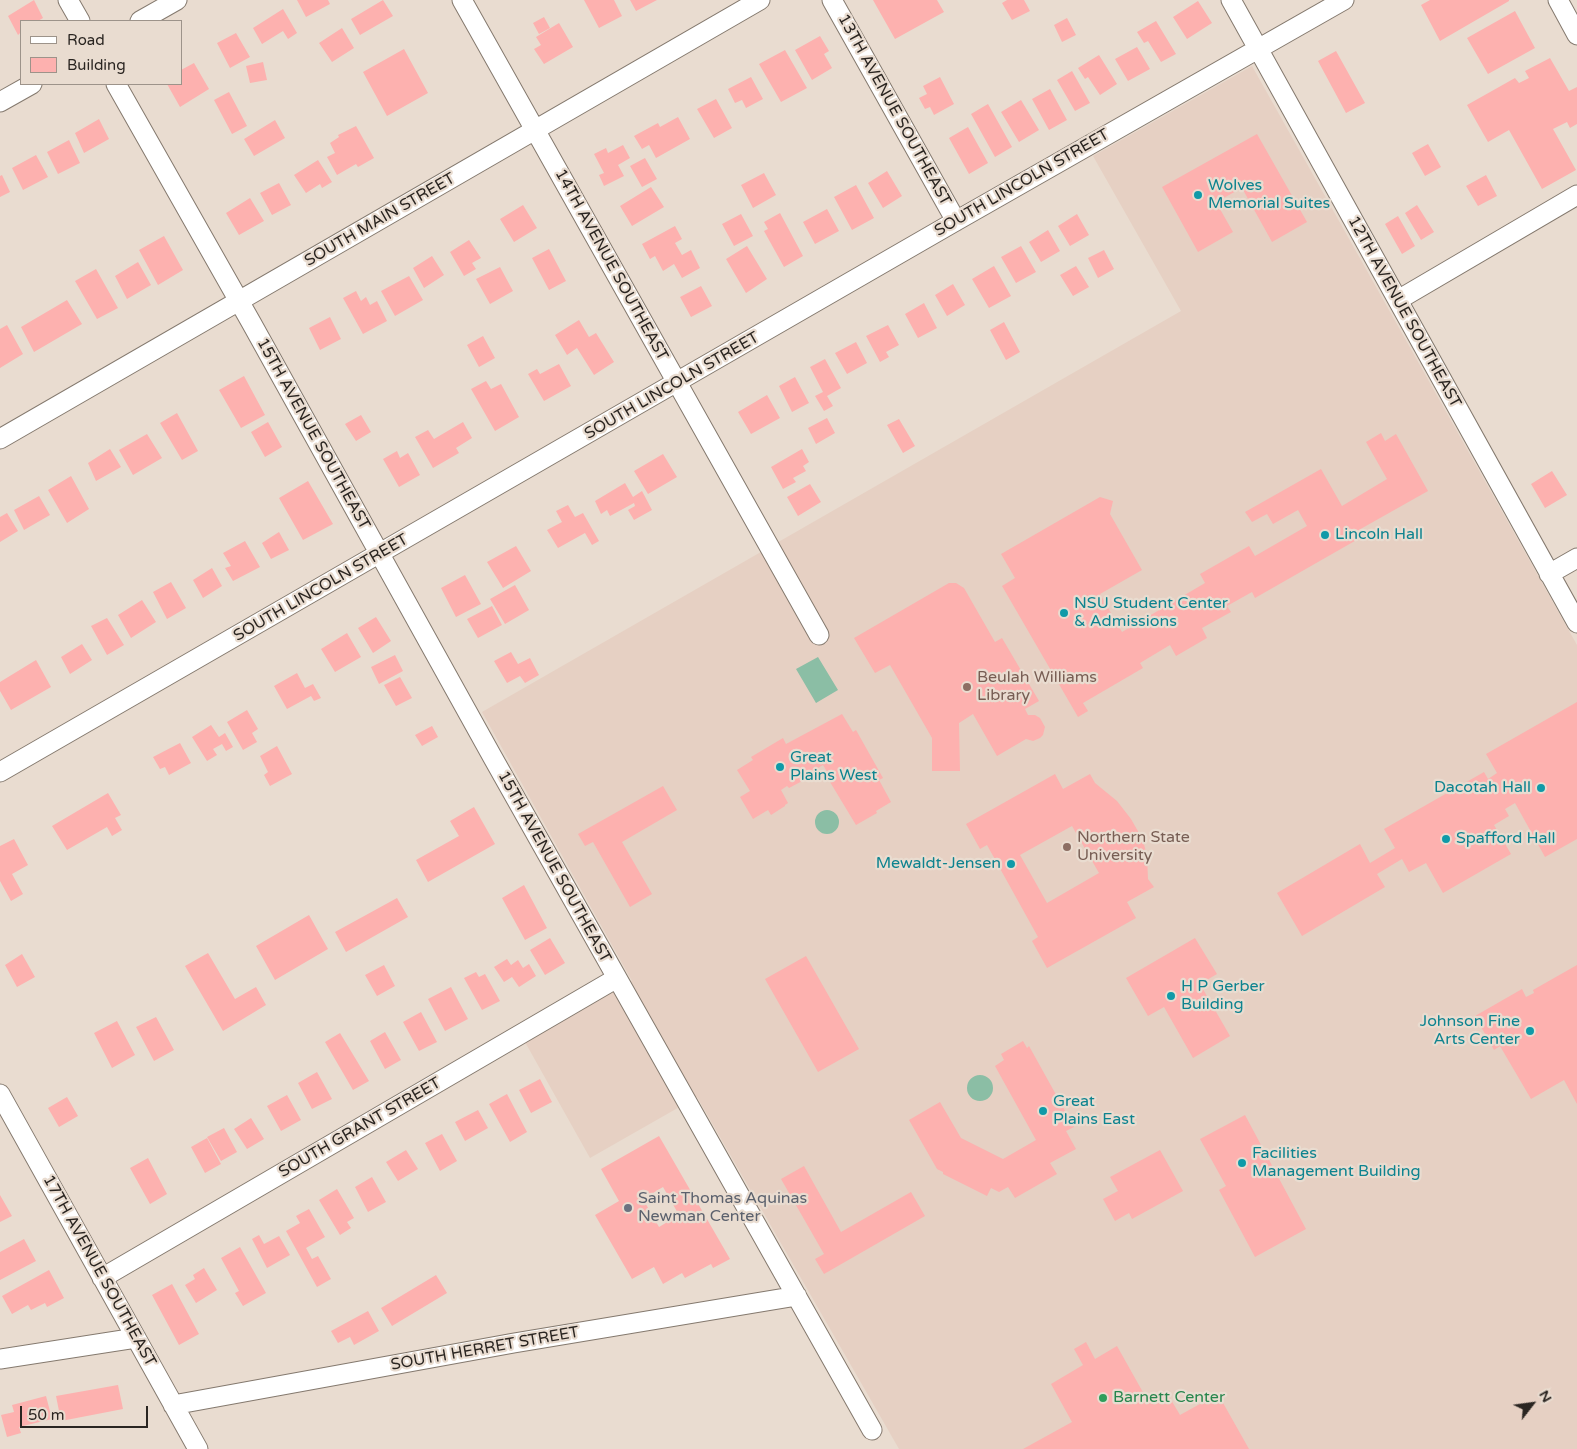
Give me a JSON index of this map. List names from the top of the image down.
{
  "streets": {
    "street": [
      "13TH AVENUE SOUTHEAST",
      "SOUTH LINCOLN STREET",
      "SOUTH MAIN STREET",
      "14TH AVENUE SOUTHEAST",
      "12TH AVENUE SOUTHEAST",
      "15TH AVENUE SOUTHEAST",
      "SOUTH GRANT STREET",
      "17TH AVENUE SOUTHEAST",
      "SOUTH HERRET STREET"
    ]
  },
  "crossings": [
    ["13TH AVENUE SOUTHEAST", "SOUTH LINCOLN STREET"],
    ["SOUTH LINCOLN STREET", "14TH AVENUE SOUTHEAST"],
    ["SOUTH LINCOLN STREET", "12TH AVENUE SOUTHEAST"],
    ["SOUTH LINCOLN STREET", "15TH AVENUE SOUTHEAST"],
    ["SOUTH MAIN STREET", "14TH AVENUE SOUTHEAST"],
    ["SOUTH MAIN STREET", "15TH AVENUE SOUTHEAST"],
    ["15TH AVENUE SOUTHEAST", "SOUTH GRANT STREET"],
    ["15TH AVENUE SOUTHEAST", "SOUTH HERRET STREET"],
    ["SOUTH GRANT STREET", "17TH AVENUE SOUTHEAST"],
    ["17TH AVENUE SOUTHEAST", "SOUTH HERRET STREET"]
  ],
  "places": [
    "Wolves Memorial Suites",
    "Lincoln Hall",
    "NSU Student Center & Admissions",
    "Beulah Williams Library",
    "Great Plains West",
    "Dacotah Hall",
    "Spafford Hall",
    "Northern State University",
    "Mewaldt-Jensen",
    "H P Gerber Building",
    "Johnson Fine Arts Center",
    "Great Plains East",
    "Facilities Management Building",
    "Saint Thomas Aquinas Newman Center",
    "Barnett Center"
  ],
  "legend": ["Road", "Building"],
  "scale_bar": "50 m",
  "north": "top right"
}
